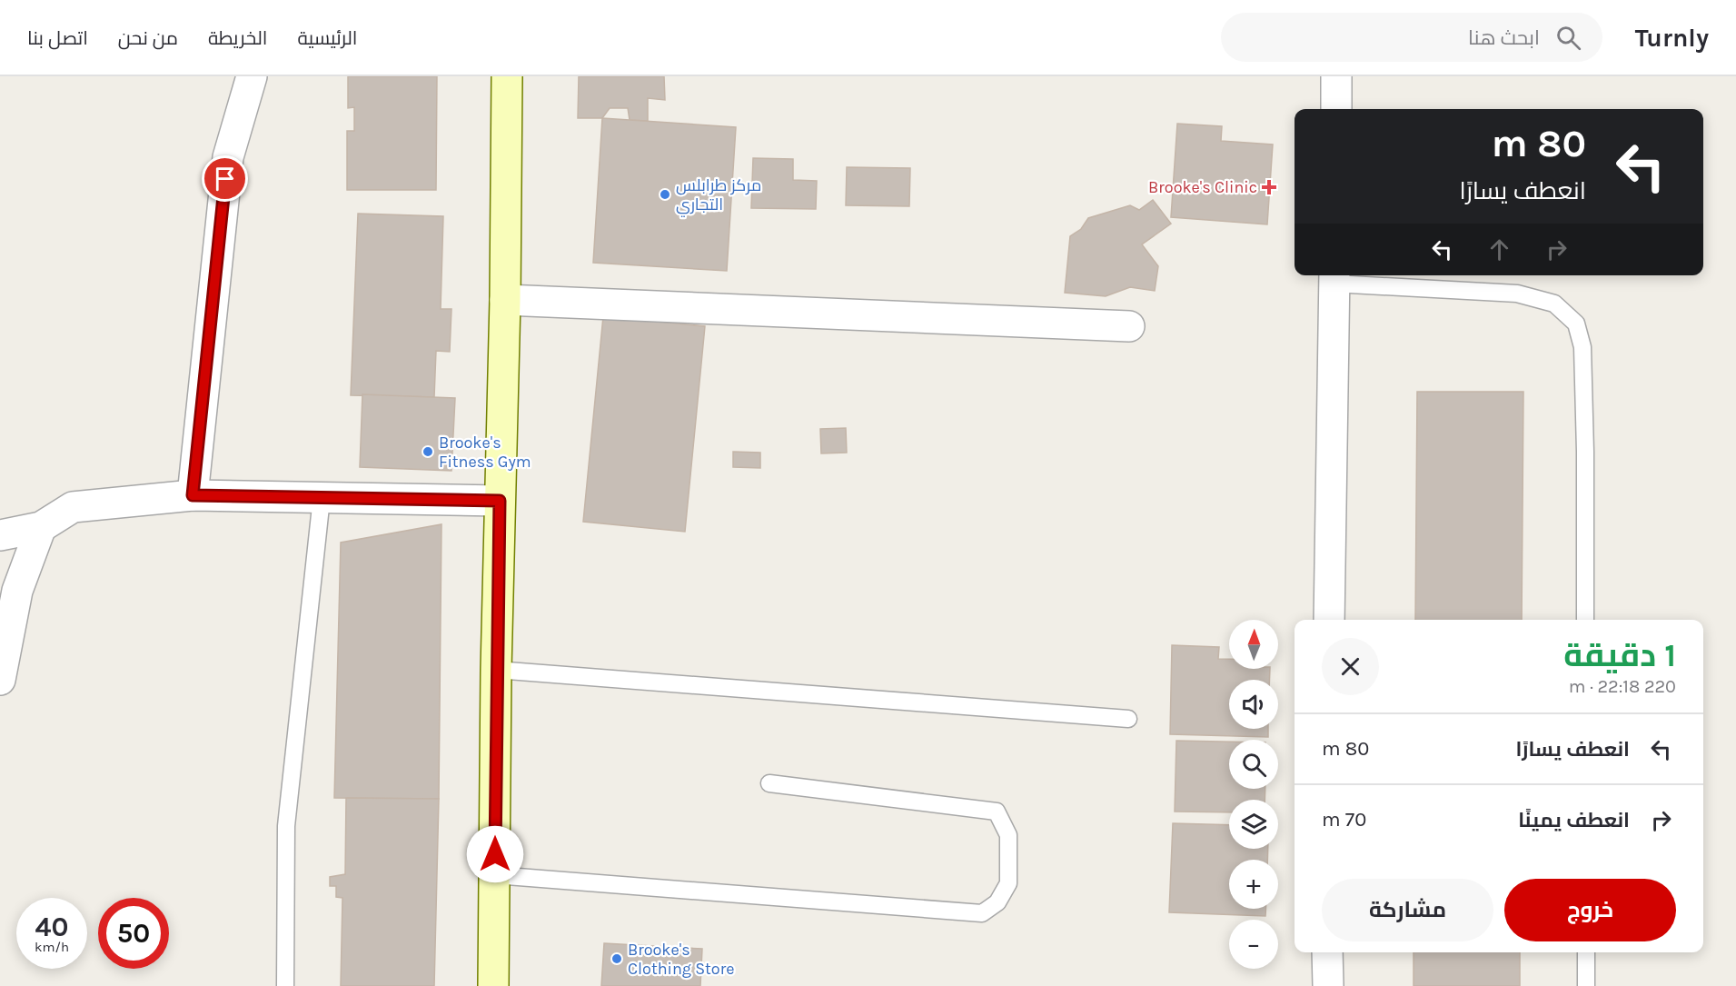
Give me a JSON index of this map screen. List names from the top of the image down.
{
  "places": {
    "health": ["Brooke's Clinic"],
    "other": ["مركز طرابلس التجاري", "Brooke's Fitness Gym", "Brooke's Clothing Store"]
  },
  "north": "top",
  "page": {
    "header": "Turnly",
    "search": "ابحث هنا",
    "nav": [
      "الرئيسية",
      "الخريطة",
      "من نحن",
      "اتصل بنا"
    ],
    "turn": ["80 m", "انعطف يسارًا"],
    "map_buttons": ["+", "−"],
    "heading": ["1 دقيقة", "220 m · 22:18"],
    "list": [
      {
        "name": "انعطف يسارًا",
        "value": "80 m"
      },
      {
        "name": "انعطف يمينًا",
        "value": "70 m"
      }
    ],
    "buttons": ["خروج", "مشاركة"],
    "speed": "40 km/h",
    "limit": "50"
  }
}
